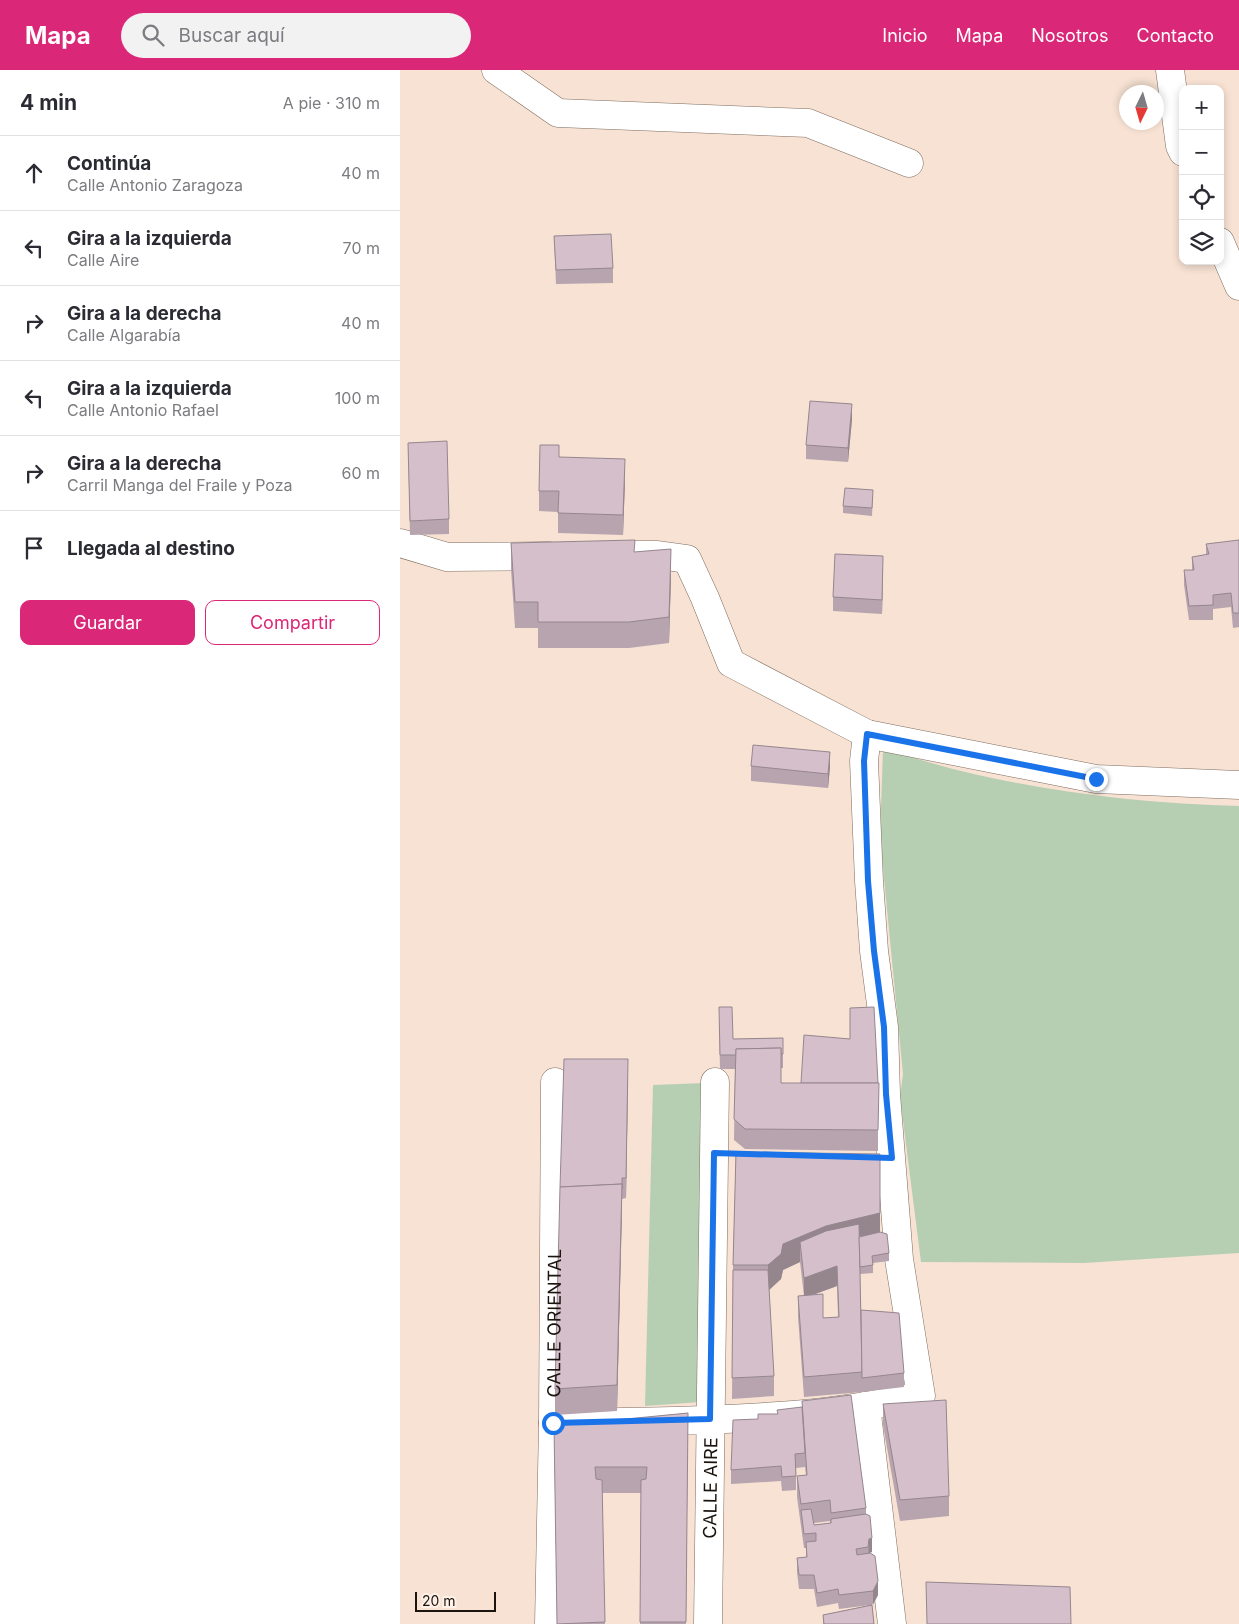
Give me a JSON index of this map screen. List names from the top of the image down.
{
  "streets": {
    "street": ["CALLE ORIENTAL", "CALLE AIRE"]
  },
  "scale_bar": "20 m",
  "north": "bottom",
  "page": {
    "header": "Mapa",
    "search": "Buscar aquí",
    "nav": [
      "Inicio",
      "Mapa",
      "Nosotros",
      "Contacto"
    ],
    "heading": ["4 min", "A pie · 310 m"],
    "map_buttons": ["+", "−"],
    "list": [
      ["Continúa", "Calle Antonio Zaragoza", "40 m"],
      ["Gira a la izquierda", "Calle Aire", "70 m"],
      ["Gira a la derecha", "Calle Algarabía", "40 m"],
      ["Gira a la izquierda", "Calle Antonio Rafael", "100 m"],
      ["Gira a la derecha", "Carril Manga del Fraile y Poza", "60 m"],
      "Llegada al destino"
    ],
    "buttons": ["Guardar", "Compartir"],
    "scale": "20 m"
  }
}
